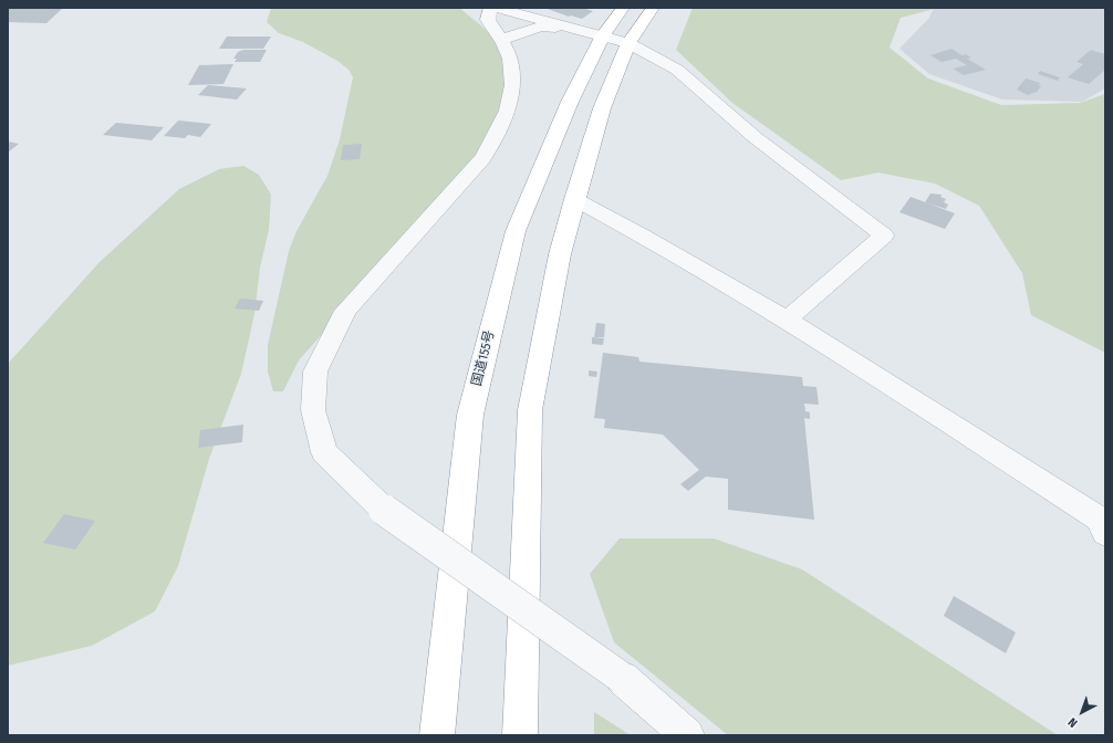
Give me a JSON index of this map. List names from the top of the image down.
{
  "streets": {
    "highway": ["国道155号"]
  },
  "north": "bottom left"
}
